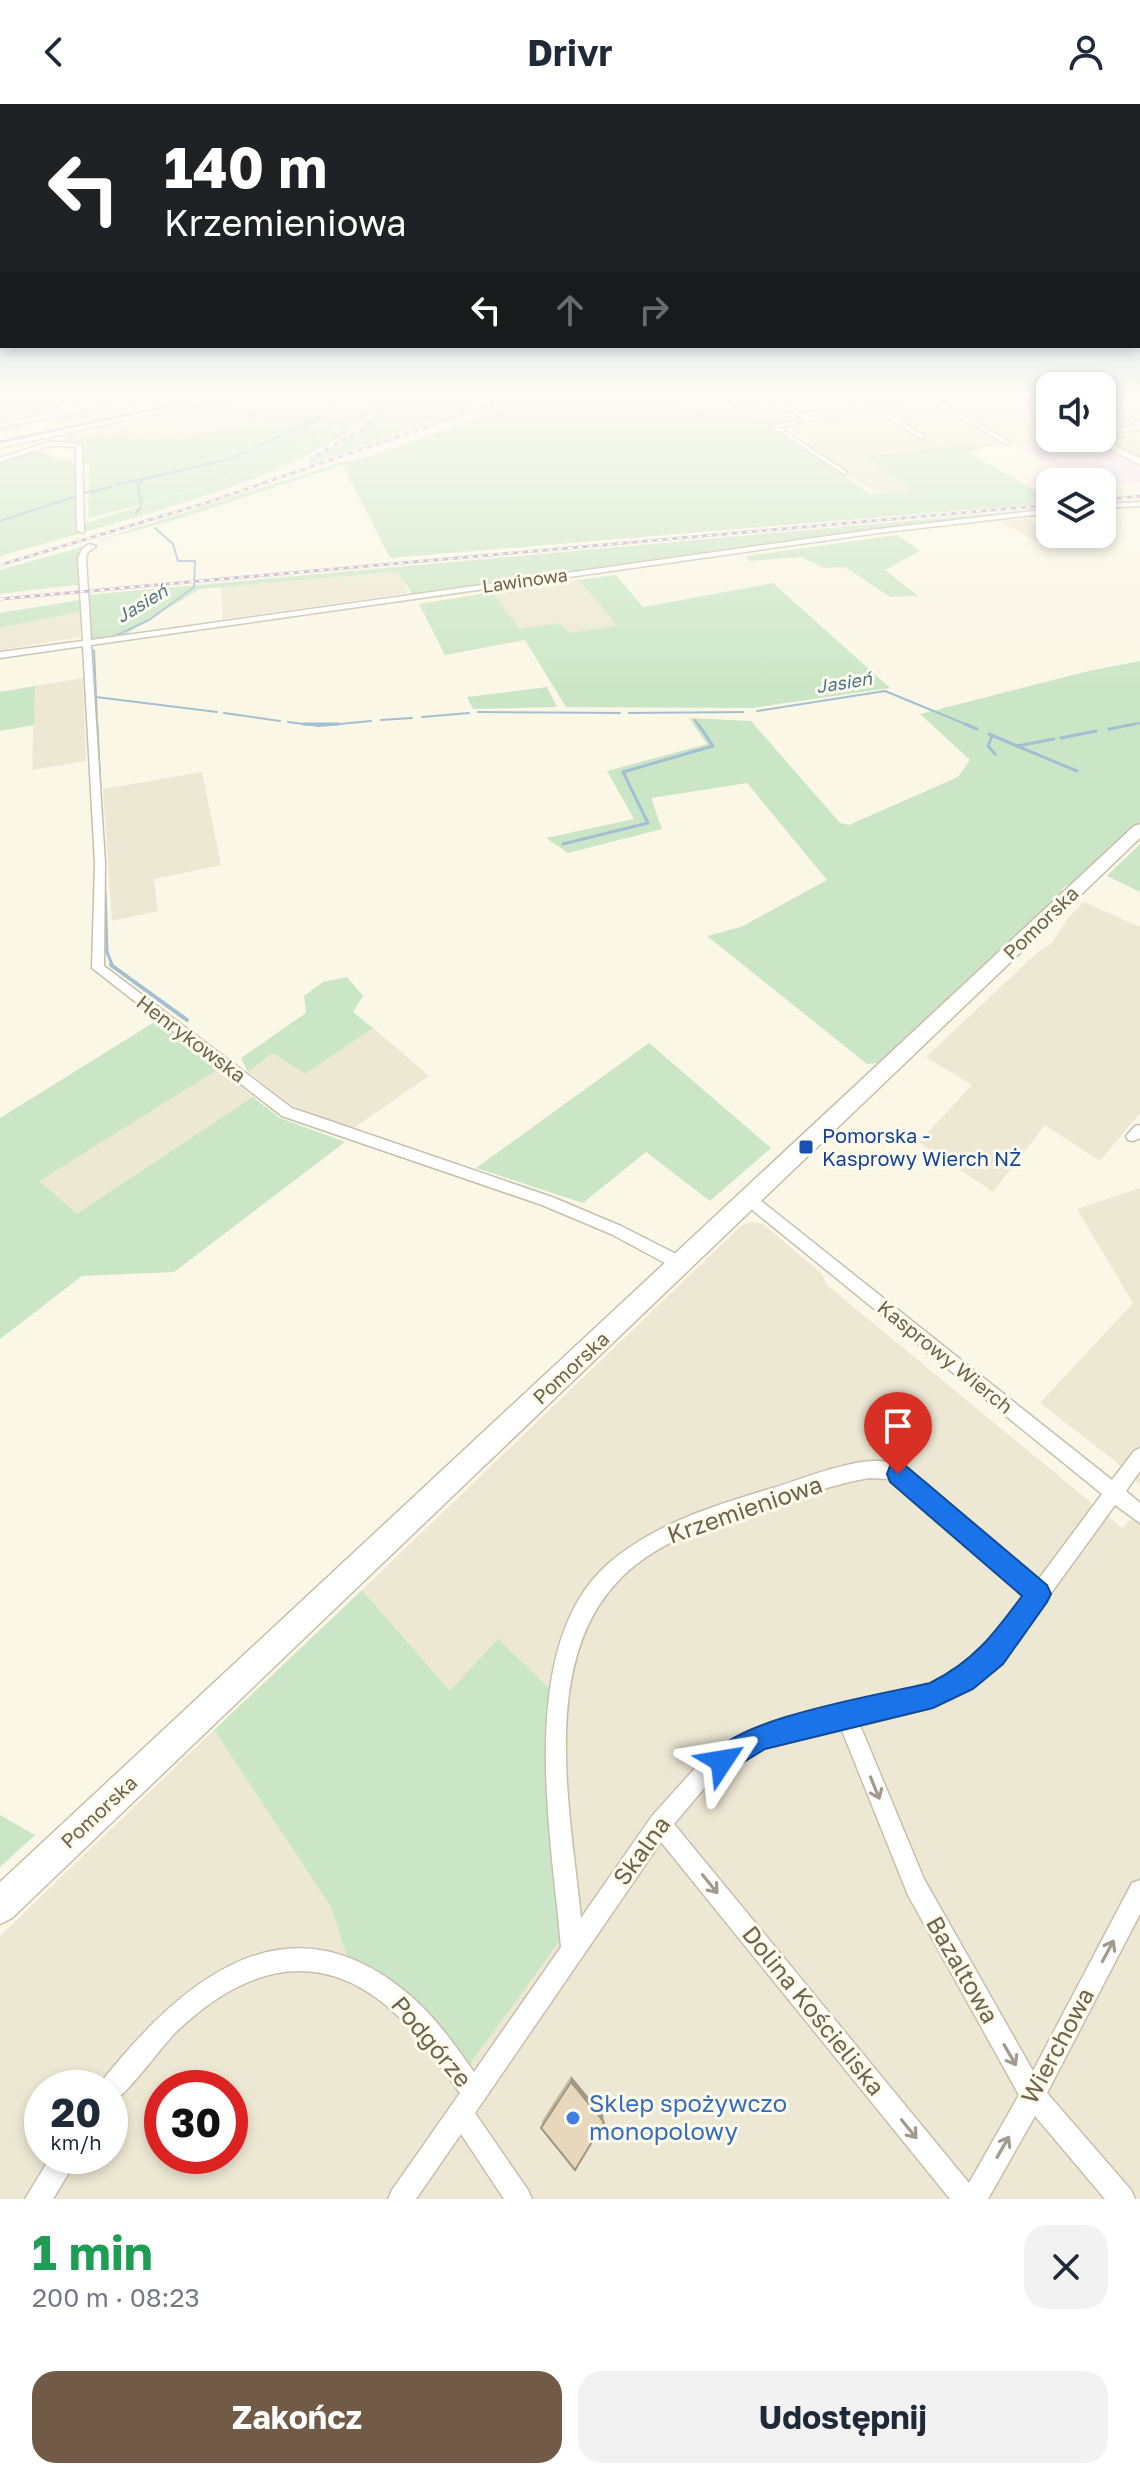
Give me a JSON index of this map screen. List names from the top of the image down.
{
  "streets": {
    "street": [
      "Lawinowa",
      "Pomorska",
      "Henrykowska",
      "Kasprowy Wierch",
      "Krzemieniowa",
      "Skalna",
      "Bazaltowa",
      "Dolina Kościeliska",
      "Podgórze",
      "Wierchowa"
    ]
  },
  "crossings": [
    ["Lawinowa", "Henrykowska"],
    ["Pomorska", "Henrykowska"],
    ["Pomorska", "Kasprowy Wierch"],
    ["Kasprowy Wierch", "Skalna"],
    ["Krzemieniowa", "Skalna"],
    ["Skalna", "Bazaltowa"],
    ["Skalna", "Dolina Kościeliska"],
    ["Skalna", "Podgórze"],
    ["Bazaltowa", "Wierchowa"]
  ],
  "one_way": ["Bazaltowa", "Dolina Kościeliska", "Wierchowa"],
  "water": ["Jasień"],
  "places": {
    "transit": ["Pomorska - Kasprowy Wierch NŻ"],
    "other": ["Sklep spożywczo monopolowy"]
  },
  "page": {
    "header": "Drivr",
    "turn": ["140 m", "Krzemieniowa"],
    "speed": "20 km/h",
    "limit": "30",
    "heading": ["1 min", "200 m · 08:23"],
    "buttons": ["Zakończ", "Udostępnij"]
  }
}
